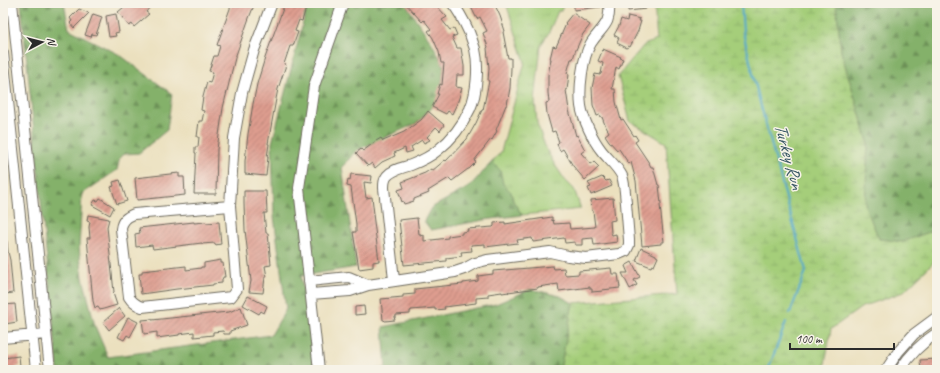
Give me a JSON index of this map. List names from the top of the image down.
{
  "water": ["Turkey Run"],
  "scale_bar": "100 m",
  "north": "right"
}
